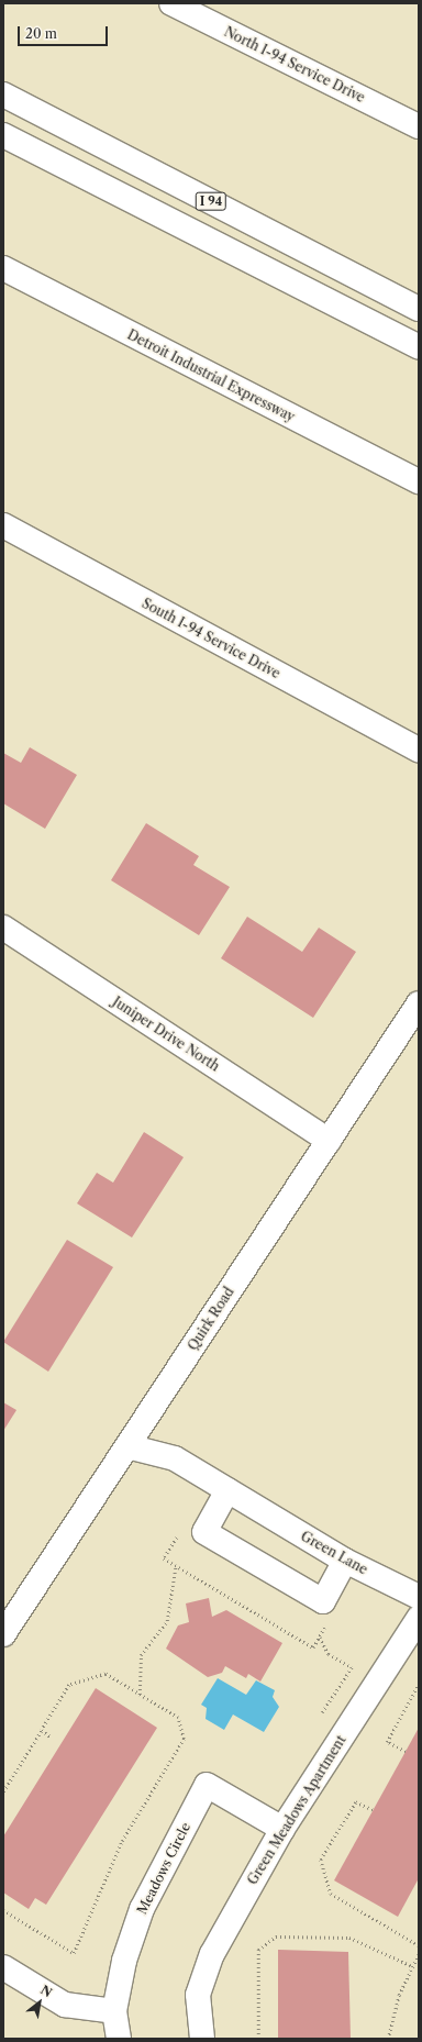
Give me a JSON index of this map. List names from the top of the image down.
{
  "streets": {
    "main road": [
      "North I-94 Service Drive",
      "I 94",
      "Detroit Industrial Expressway",
      "South I-94 Service Drive",
      "Juniper Drive North",
      "Quirk Road",
      "Green Lane",
      "Green Meadows Apartment",
      "Meadows Circle"
    ]
  },
  "crossings": [
    ["Juniper Drive North", "Quirk Road"],
    ["Green Meadows Apartment", "Meadows Circle"]
  ],
  "scale_bar": "20 m",
  "north": "top right"
}
